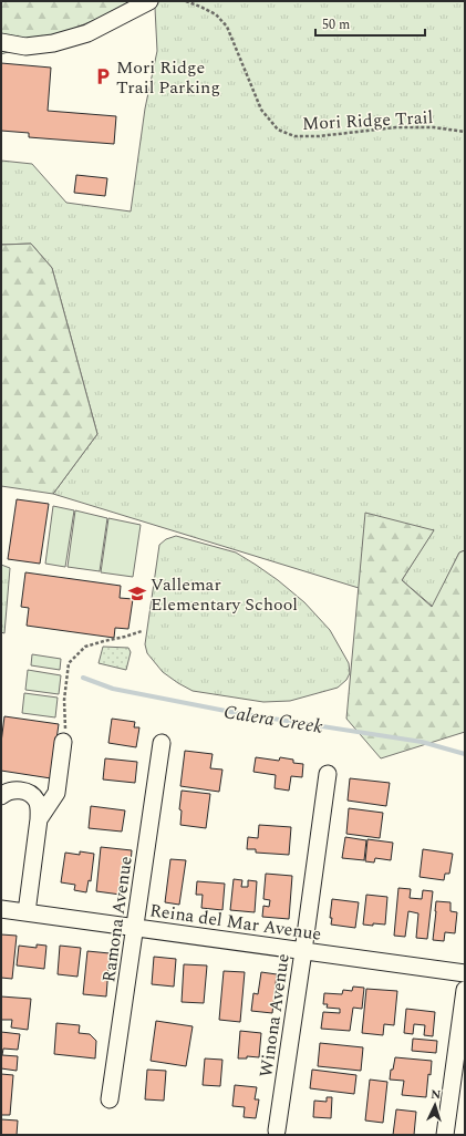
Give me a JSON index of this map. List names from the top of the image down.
{
  "streets": {
    "street": ["Ramona Avenue", "Reina del Mar Avenue", "Winona Avenue"],
    "path": ["Mori Ridge Trail"]
  },
  "crossings": [
    ["Ramona Avenue", "Reina del Mar Avenue"],
    ["Reina del Mar Avenue", "Winona Avenue"]
  ],
  "water": ["Calera Creek"],
  "places": {
    "parking": ["Mori Ridge Trail Parking"],
    "school or university": ["Vallemar Elementary School"]
  },
  "scale_bar": "50 m",
  "north": "top"
}
